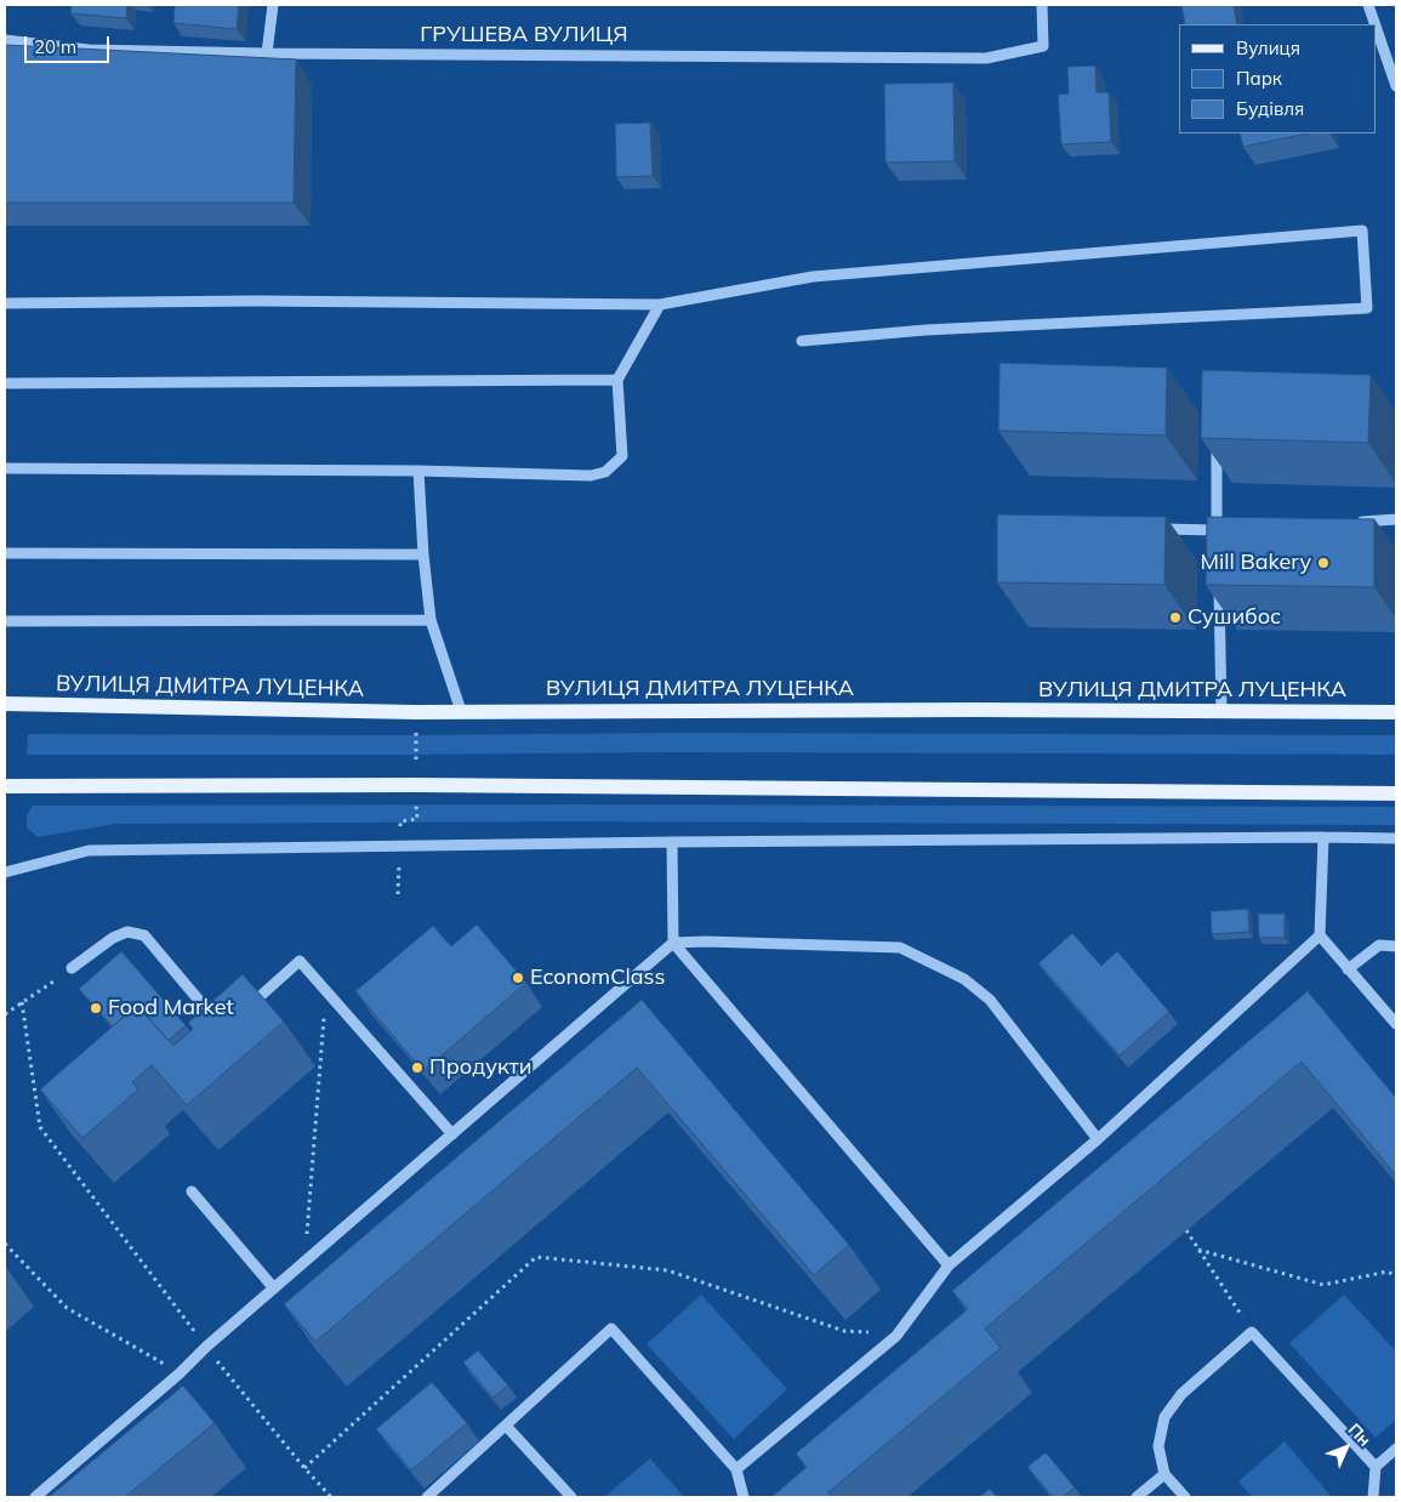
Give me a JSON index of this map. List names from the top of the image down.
{
  "streets": {
    "main road": ["ВУЛИЦЯ ДМИТРА ЛУЦЕНКА"],
    "street": ["ГРУШЕВА ВУЛИЦЯ"]
  },
  "places": [
    "Mill Bakery",
    "Сушибос",
    "EconomClass",
    "Food Market",
    "Продукти"
  ],
  "legend": ["Вулиця", "Парк", "Будівля"],
  "scale_bar": "20 m",
  "north": "top right"
}
